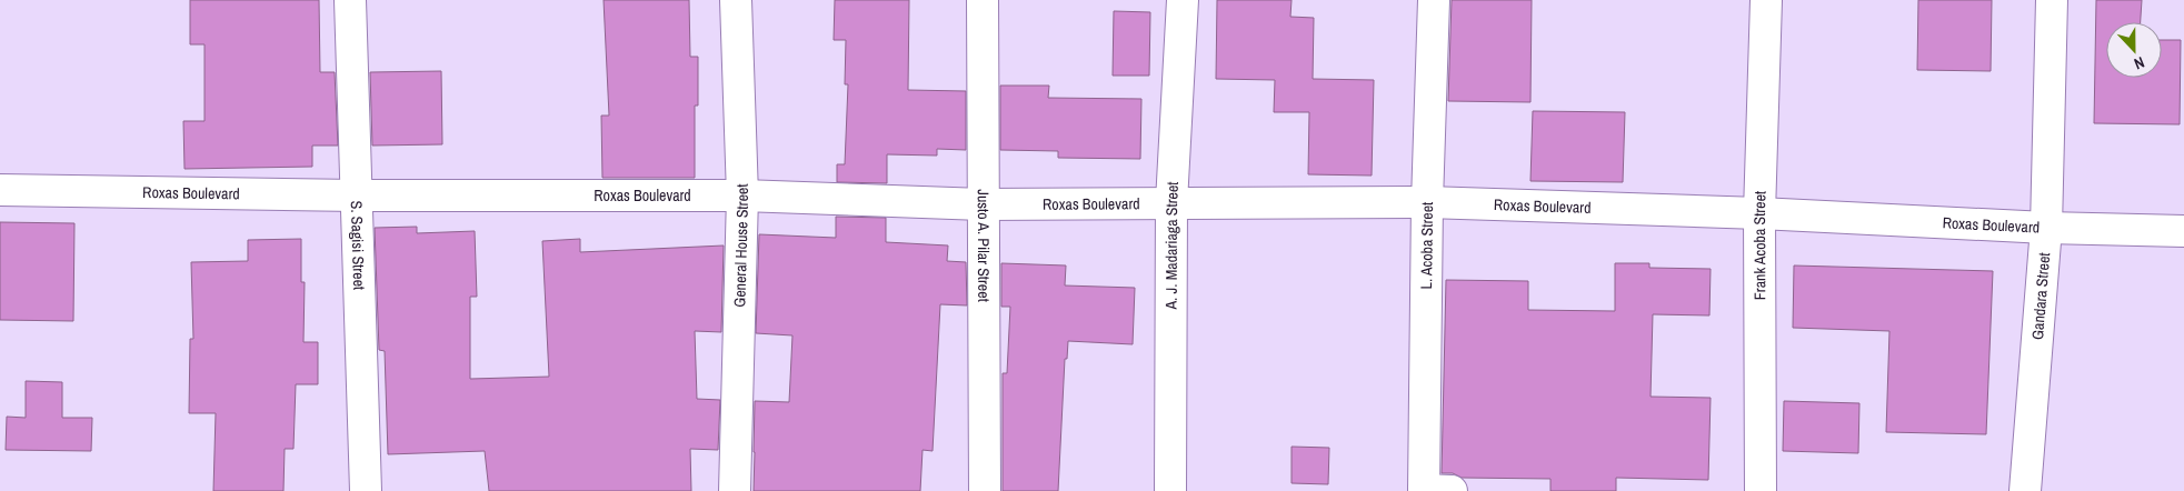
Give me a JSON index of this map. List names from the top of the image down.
{
  "streets": {
    "street": [
      "Roxas Boulevard",
      "S. Sagisi Street",
      "General House Street",
      "Justo A. Pilar Street",
      "A. J. Madariaga Street",
      "L. Acoba Street",
      "Frank Acoba Street",
      "Gandara Street"
    ]
  },
  "crossings": [
    ["Roxas Boulevard", "S. Sagisi Street"],
    ["Roxas Boulevard", "General House Street"],
    ["Roxas Boulevard", "Justo A. Pilar Street"],
    ["Roxas Boulevard", "A. J. Madariaga Street"],
    ["Roxas Boulevard", "L. Acoba Street"],
    ["Roxas Boulevard", "Frank Acoba Street"],
    ["Roxas Boulevard", "Gandara Street"]
  ],
  "north": "bottom"
}
